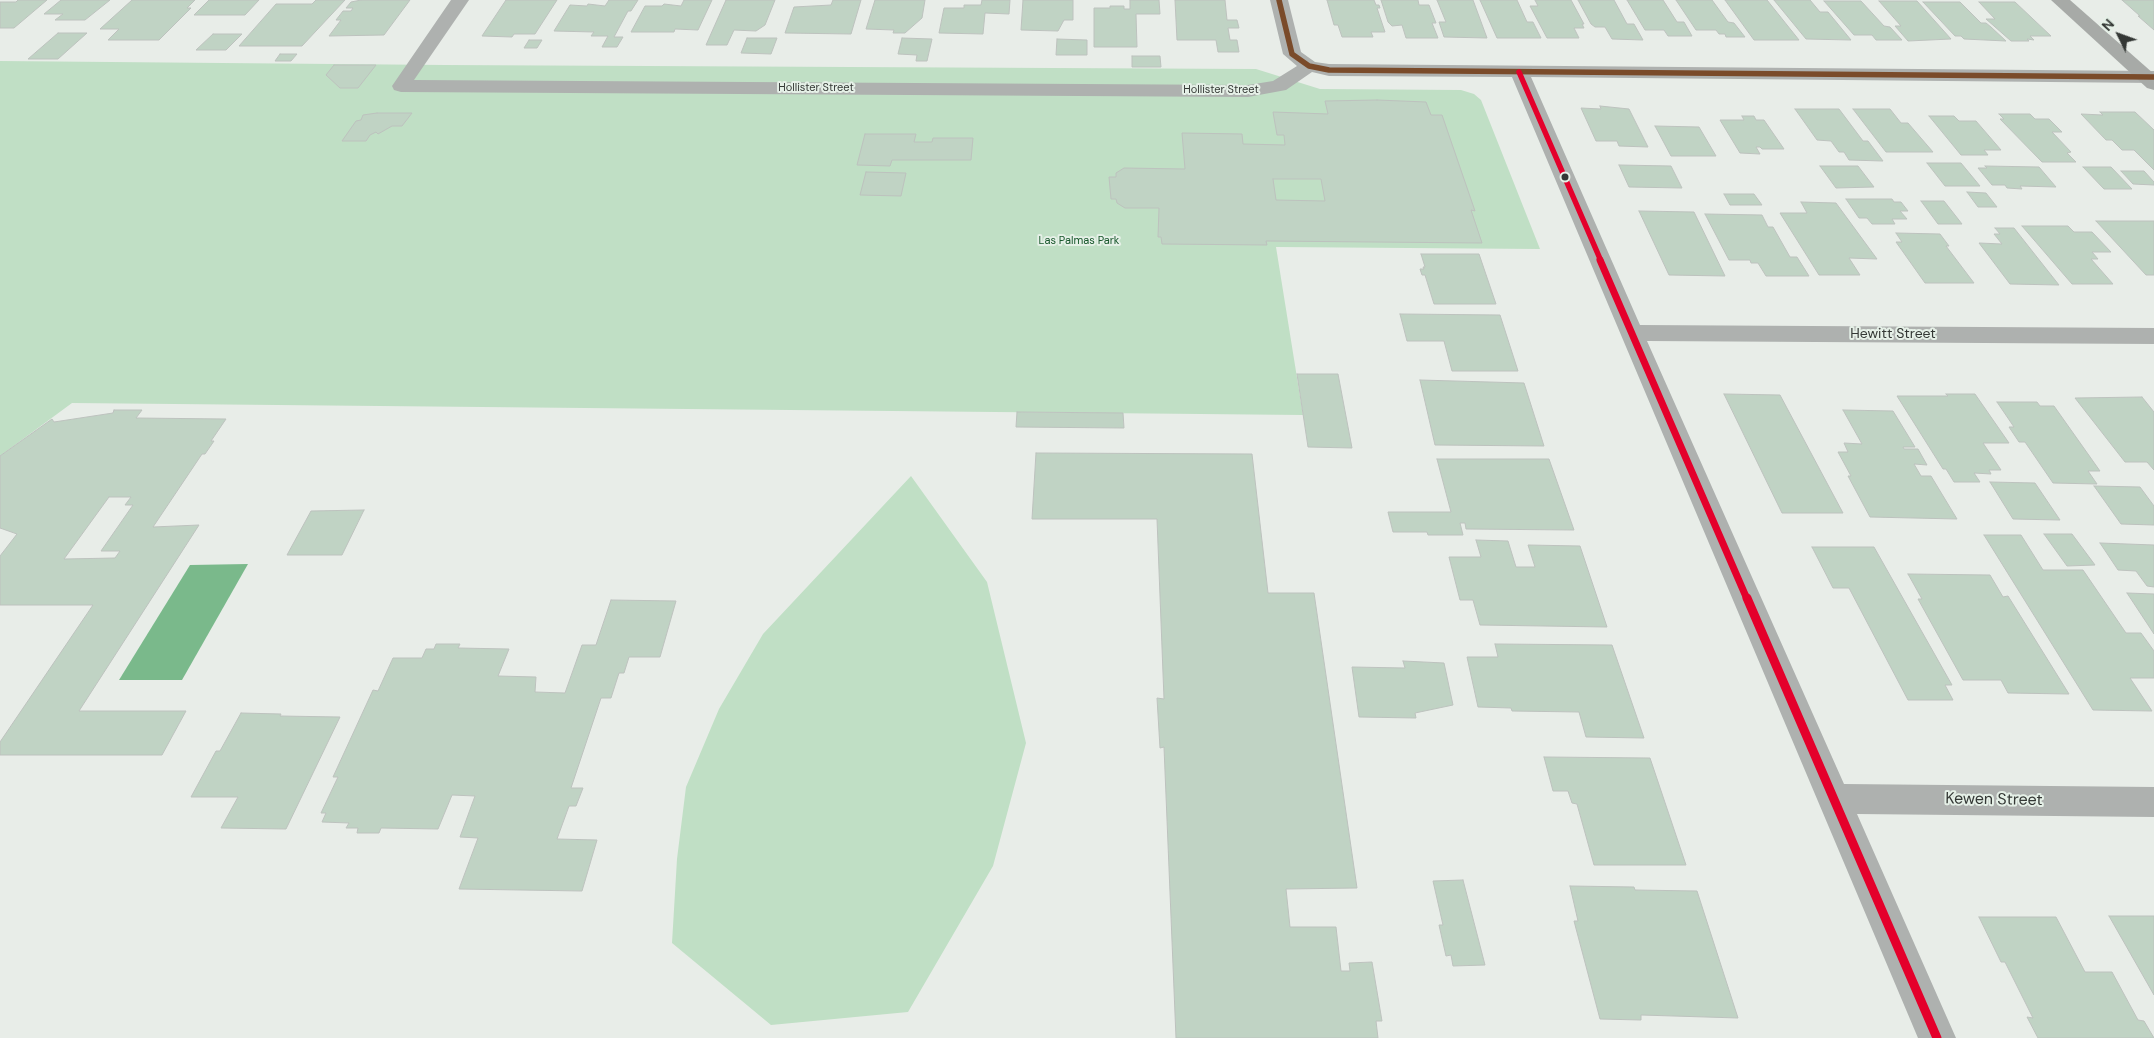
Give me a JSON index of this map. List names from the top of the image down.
{
  "streets": {
    "street": ["Hollister Street", "Hewitt Street", "Kewen Street"]
  },
  "parks": ["Las Palmas Park"],
  "north": "top left"
}
